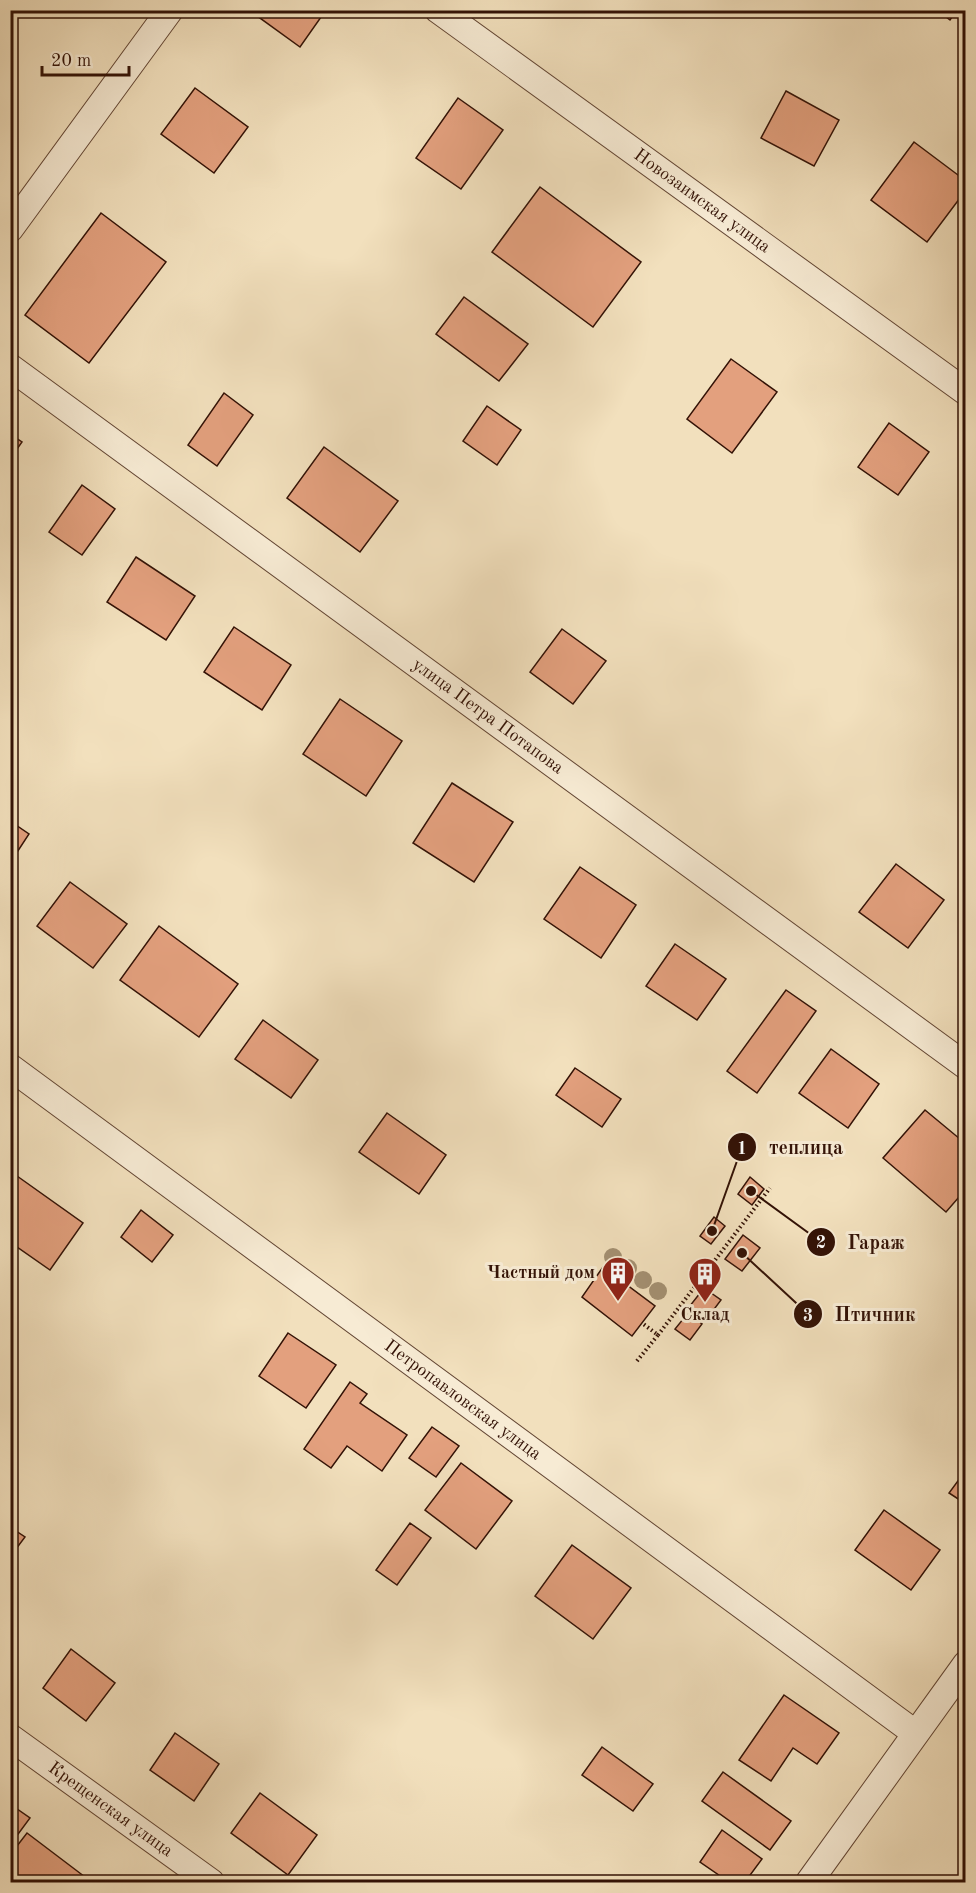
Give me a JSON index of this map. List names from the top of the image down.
{
  "streets": {
    "street": [
      "Новозаимская улица",
      "улица Петра Потапова",
      "Петропавловская улица",
      "Крещенская улица"
    ]
  },
  "places": {
    "other": ["Гараж", "теплица", "Птичник"],
    "building": ["Частный дом", "Склад"]
  },
  "scale_bar": "20 m"
}
